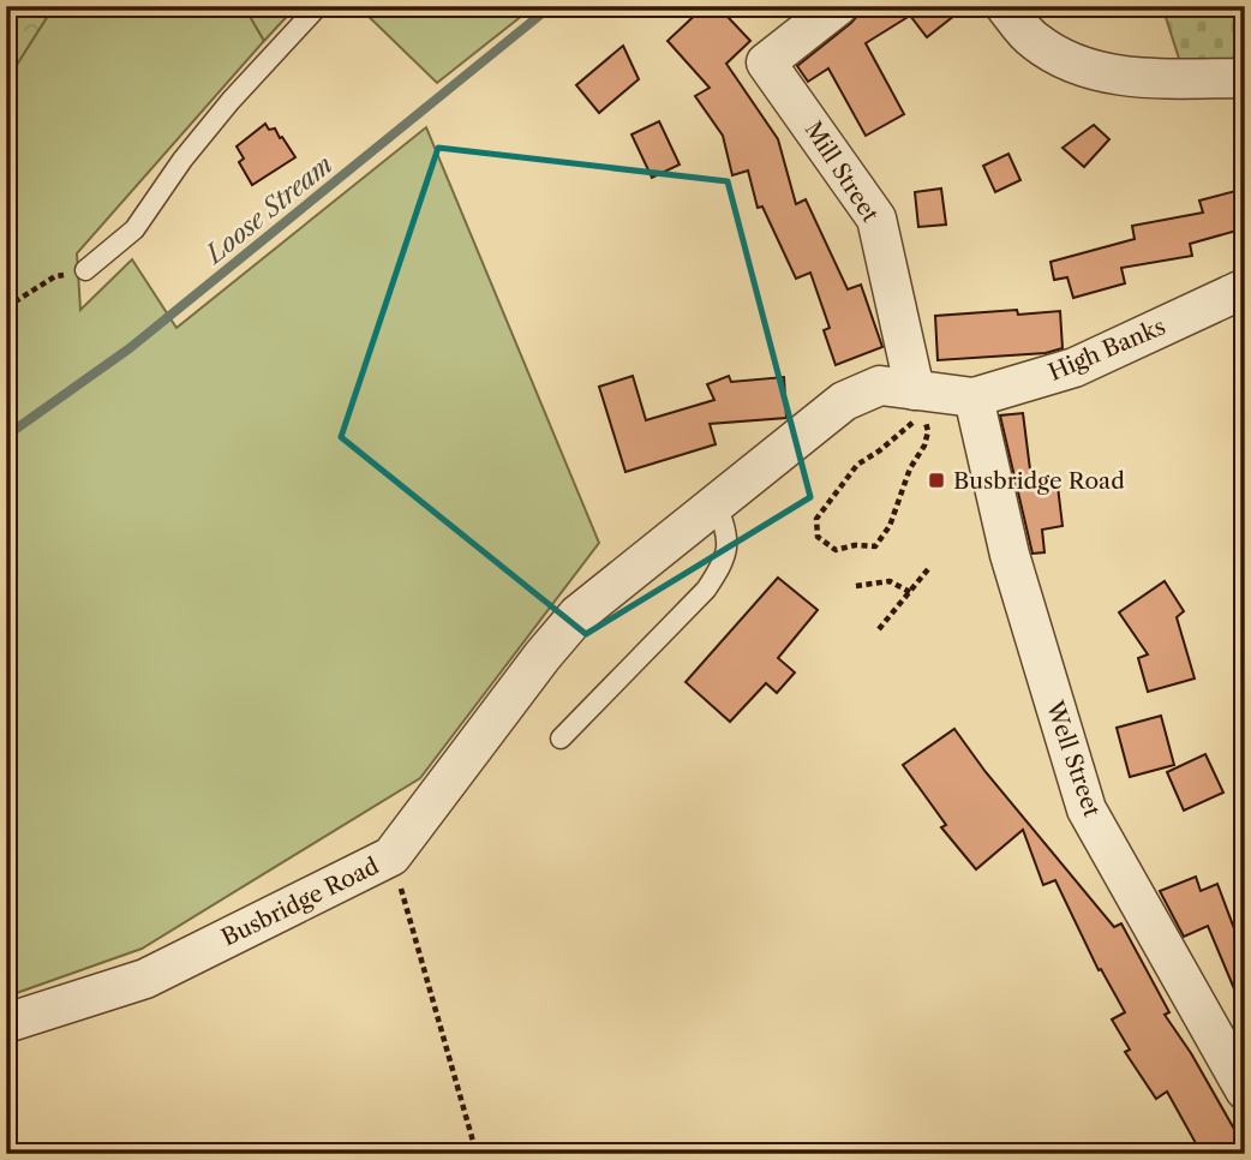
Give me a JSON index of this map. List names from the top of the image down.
{
  "streets": {
    "street": [
      "Mill Street",
      "High Banks",
      "Well Street",
      "Busbridge Road"
    ]
  },
  "crossings": [
    ["Mill Street", "High Banks"],
    ["Mill Street", "Busbridge Road"],
    ["High Banks", "Well Street"],
    ["High Banks", "Busbridge Road"]
  ],
  "water": ["Loose Stream"],
  "places": {
    "transit": ["Busbridge Road"]
  }
}
